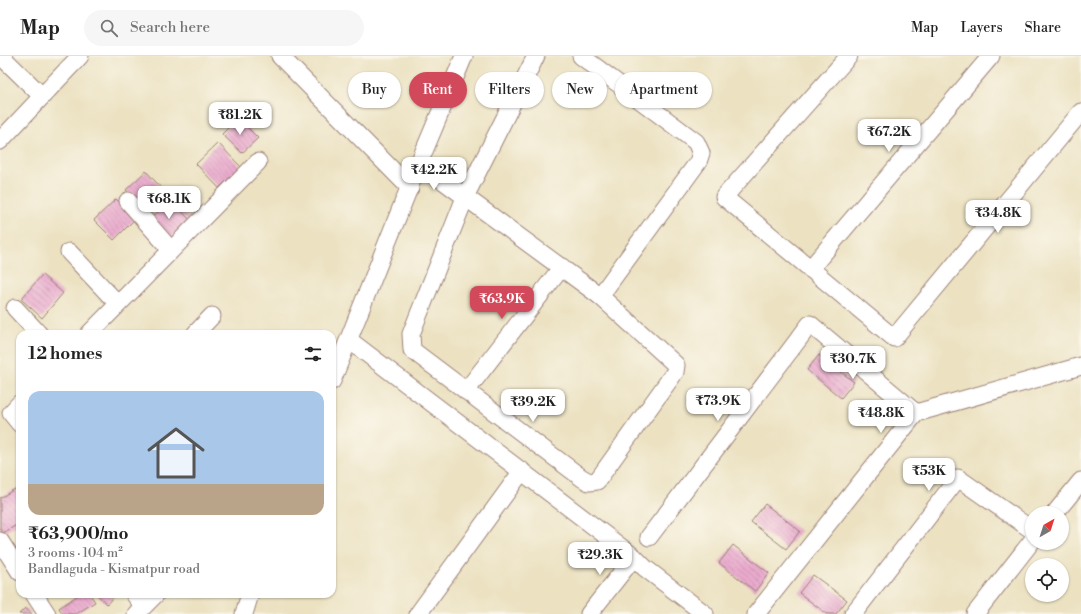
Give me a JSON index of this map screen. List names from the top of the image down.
{
  "north": "top right",
  "page": {
    "header": "Map",
    "search": "Search here",
    "nav": ["Map", "Layers", "Share"],
    "chip": [
      "Buy",
      "Rent",
      "Filters",
      "New",
      "Apartment"
    ],
    "price": [
      "₹81.2K",
      "₹67.2K",
      "₹42.2K",
      "₹68.1K",
      "₹34.8K",
      "₹63.9K",
      "₹30.7K",
      "₹73.9K",
      "₹39.2K",
      "₹48.8K",
      "₹53K",
      "₹29.3K"
    ],
    "heading": "12 homes",
    "list": [
      {
        "name": "₹63,900/mo",
        "note": "3 rooms · 104 m² · Bandlaguda - Kismatpur road"
      }
    ]
  }
}
